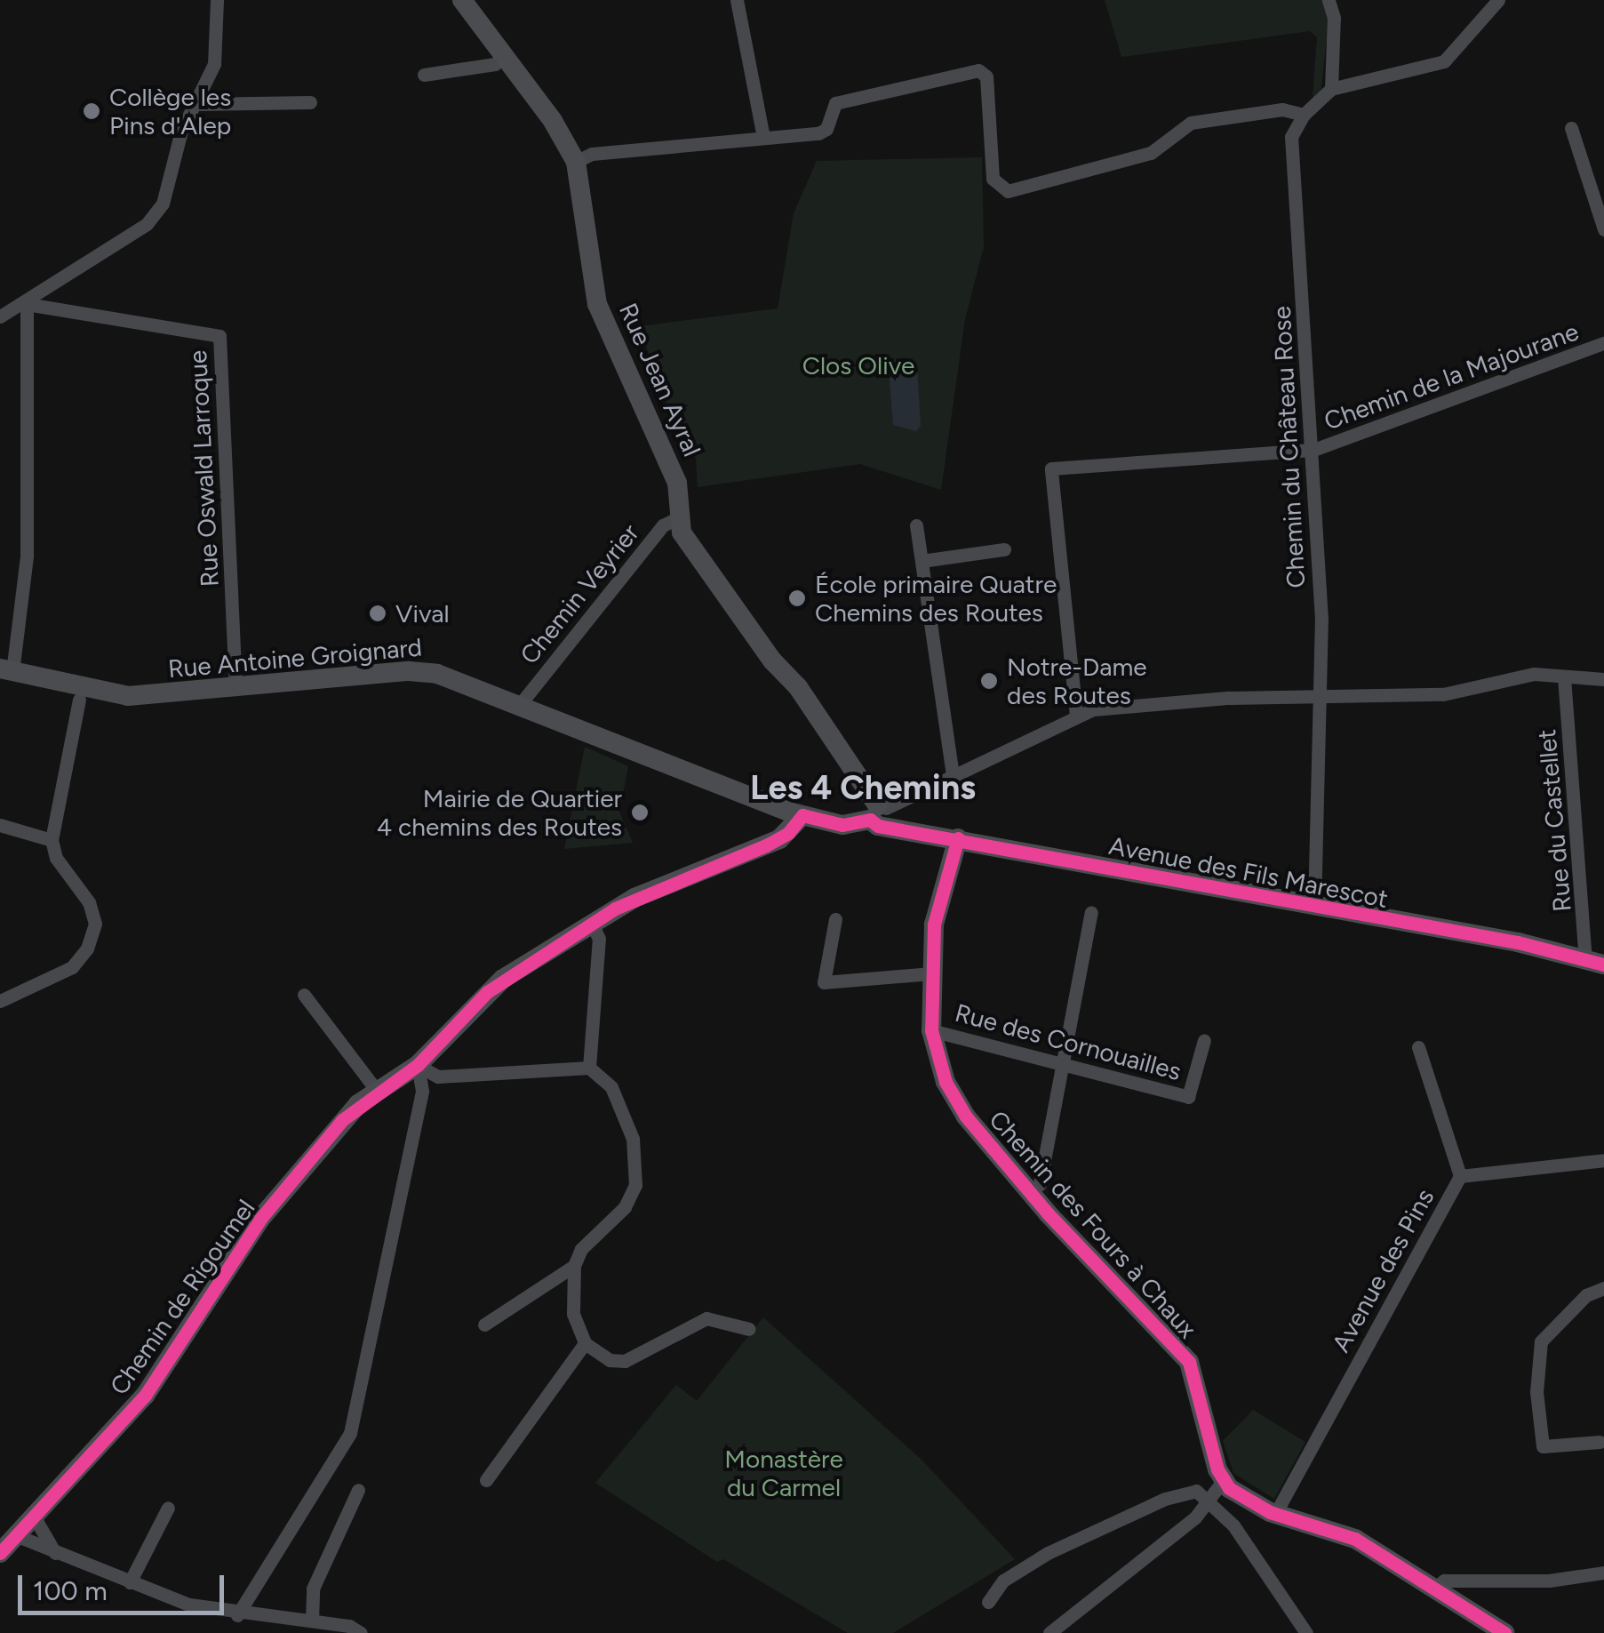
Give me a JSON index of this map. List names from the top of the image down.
{
  "streets": {
    "main road": [
      "Rue Jean Ayral",
      "Rue Antoine Groignard",
      "Avenue des Fils Marescot",
      "Chemin des Fours à Chaux",
      "Chemin de Rigoumel"
    ],
    "street": [
      "Chemin de la Majourane",
      "Chemin du Château Rose",
      "Rue Oswald Larroque",
      "Chemin Veyrier",
      "Rue du Castellet",
      "Rue des Cornouailles",
      "Avenue des Pins"
    ]
  },
  "crossings": [
    ["Chemin de la Majourane", "Chemin du Château Rose"],
    ["Rue Jean Ayral", "Chemin Veyrier"],
    ["Rue Jean Ayral", "Avenue des Fils Marescot"],
    ["Chemin du Château Rose", "Avenue des Fils Marescot"],
    ["Rue Oswald Larroque", "Rue Antoine Groignard"],
    ["Chemin Veyrier", "Rue Antoine Groignard"],
    ["Rue Antoine Groignard", "Chemin de Rigoumel"],
    ["Rue du Castellet", "Avenue des Fils Marescot"],
    ["Avenue des Fils Marescot", "Chemin des Fours à Chaux"],
    ["Rue des Cornouailles", "Chemin des Fours à Chaux"]
  ],
  "districts": ["Les 4 Chemins"],
  "parks": ["Clos Olive", "Monastère du Carmel"],
  "places": [
    "Collège les Pins d'Alep",
    "École primaire Quatre Chemins des Routes",
    "Vival",
    "Notre-Dame des Routes",
    "Mairie de Quartier 4 chemins des Routes"
  ],
  "scale_bar": "100 m"
}
